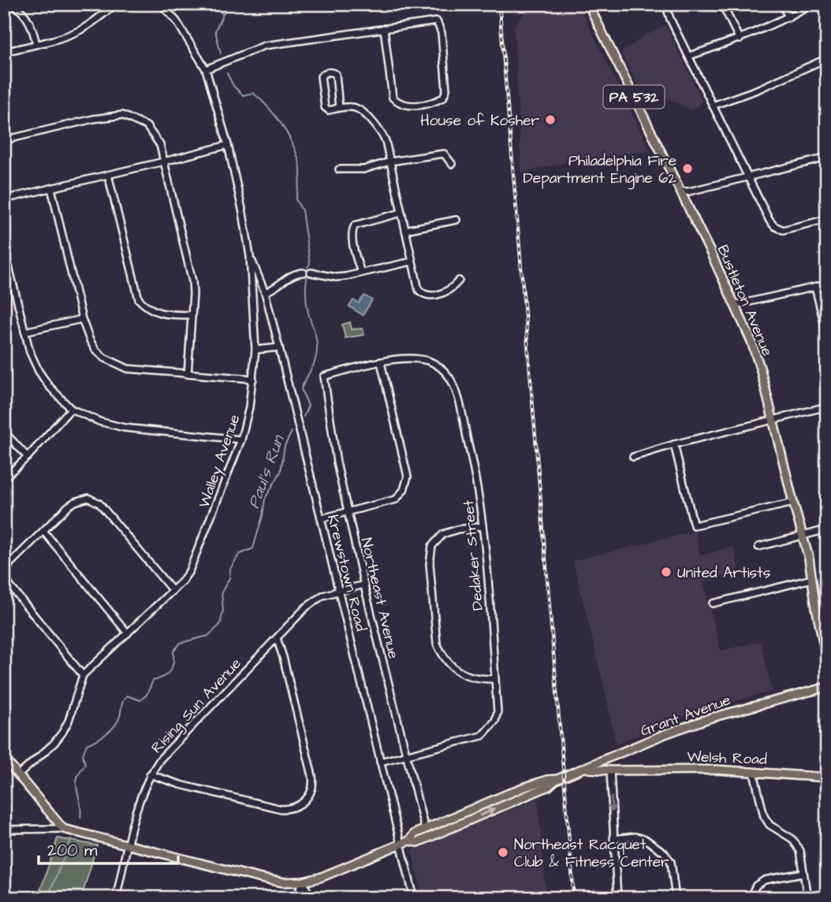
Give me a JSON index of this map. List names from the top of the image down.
{
  "streets": {
    "main road": [
      "PA 532",
      "Bustleton Avenue",
      "Grant Avenue",
      "Welsh Road"
    ],
    "street": [
      "Walley Avenue",
      "Dedaker Street",
      "Krewstown Road",
      "Northeast Avenue",
      "Rising Sun Avenue"
    ]
  },
  "crossings": [
    ["Walley Avenue", "Krewstown Road"],
    ["Dedaker Street", "Northeast Avenue"],
    ["Krewstown Road", "Rising Sun Avenue"],
    ["Krewstown Road", "Grant Avenue"],
    ["Northeast Avenue", "Rising Sun Avenue"],
    ["Northeast Avenue", "Grant Avenue"],
    ["Grant Avenue", "Welsh Road"]
  ],
  "water": ["Paul's Run"],
  "places": [
    "House of Kosher",
    "Philadelphia Fire Department Engine 62",
    "United Artists",
    "Northeast Racquet Club & Fitness Center"
  ],
  "scale_bar": "200 m"
}
